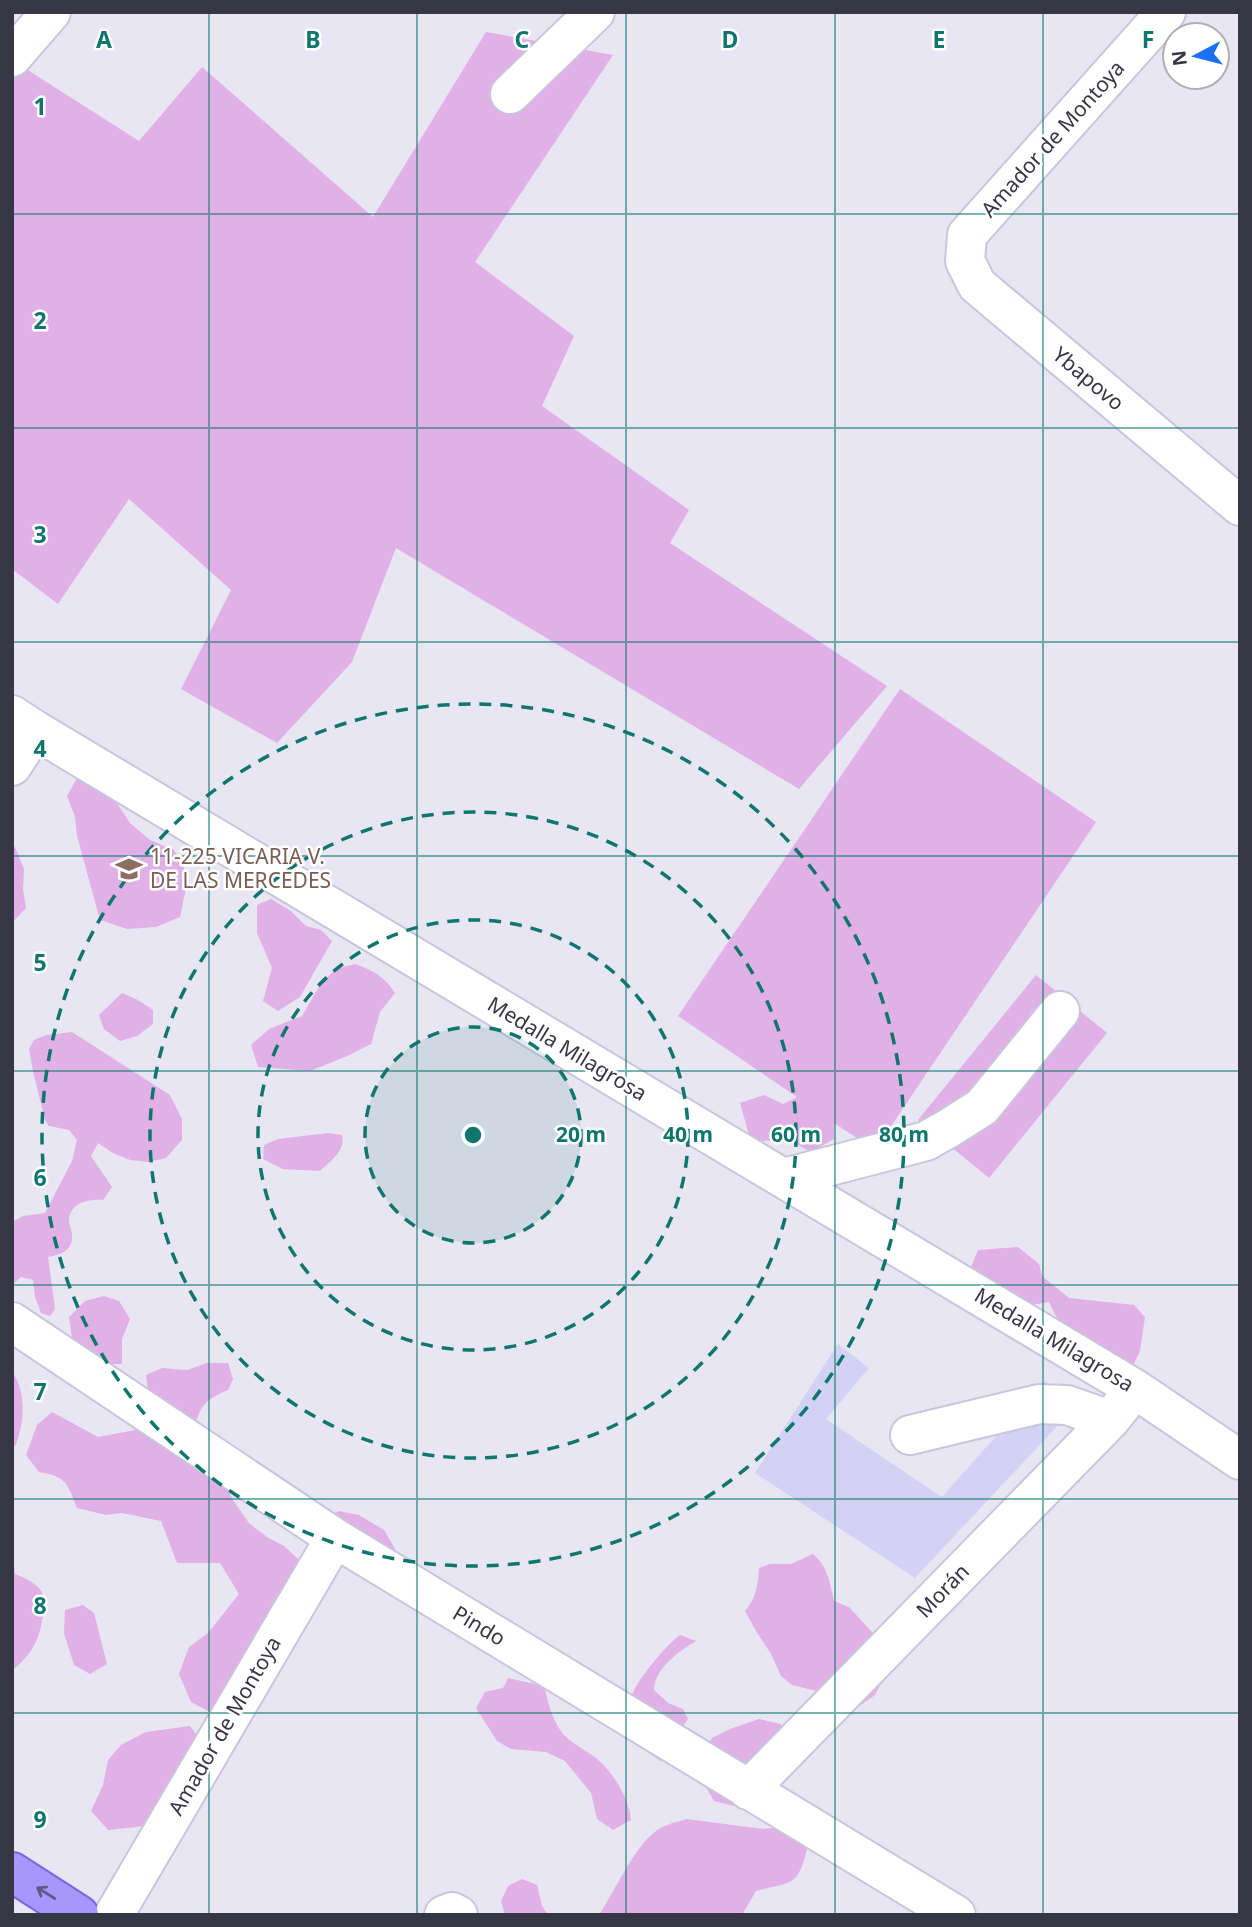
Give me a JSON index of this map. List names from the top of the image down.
{
  "streets": {
    "street": [
      "Amador de Montoya",
      "Ybapovo",
      "Medalla Milagrosa",
      "Morán",
      "Pindo"
    ]
  },
  "crossings": [
    ["Amador de Montoya", "Ybapovo"],
    ["Amador de Montoya", "Pindo"],
    ["Medalla Milagrosa", "Morán"],
    ["Morán", "Pindo"]
  ],
  "places": {
    "school or university": ["11-225 VICARIA V. DE LAS MERCEDES"]
  },
  "north": "left",
  "grid": {
    "columns": [
      "A",
      "B",
      "C",
      "D",
      "E",
      "F"
    ],
    "rows": [
      "1",
      "2",
      "3",
      "4",
      "5",
      "6",
      "7",
      "8",
      "9"
    ]
  },
  "rings": [
    "20 m",
    "40 m",
    "60 m",
    "80 m"
  ]
}
